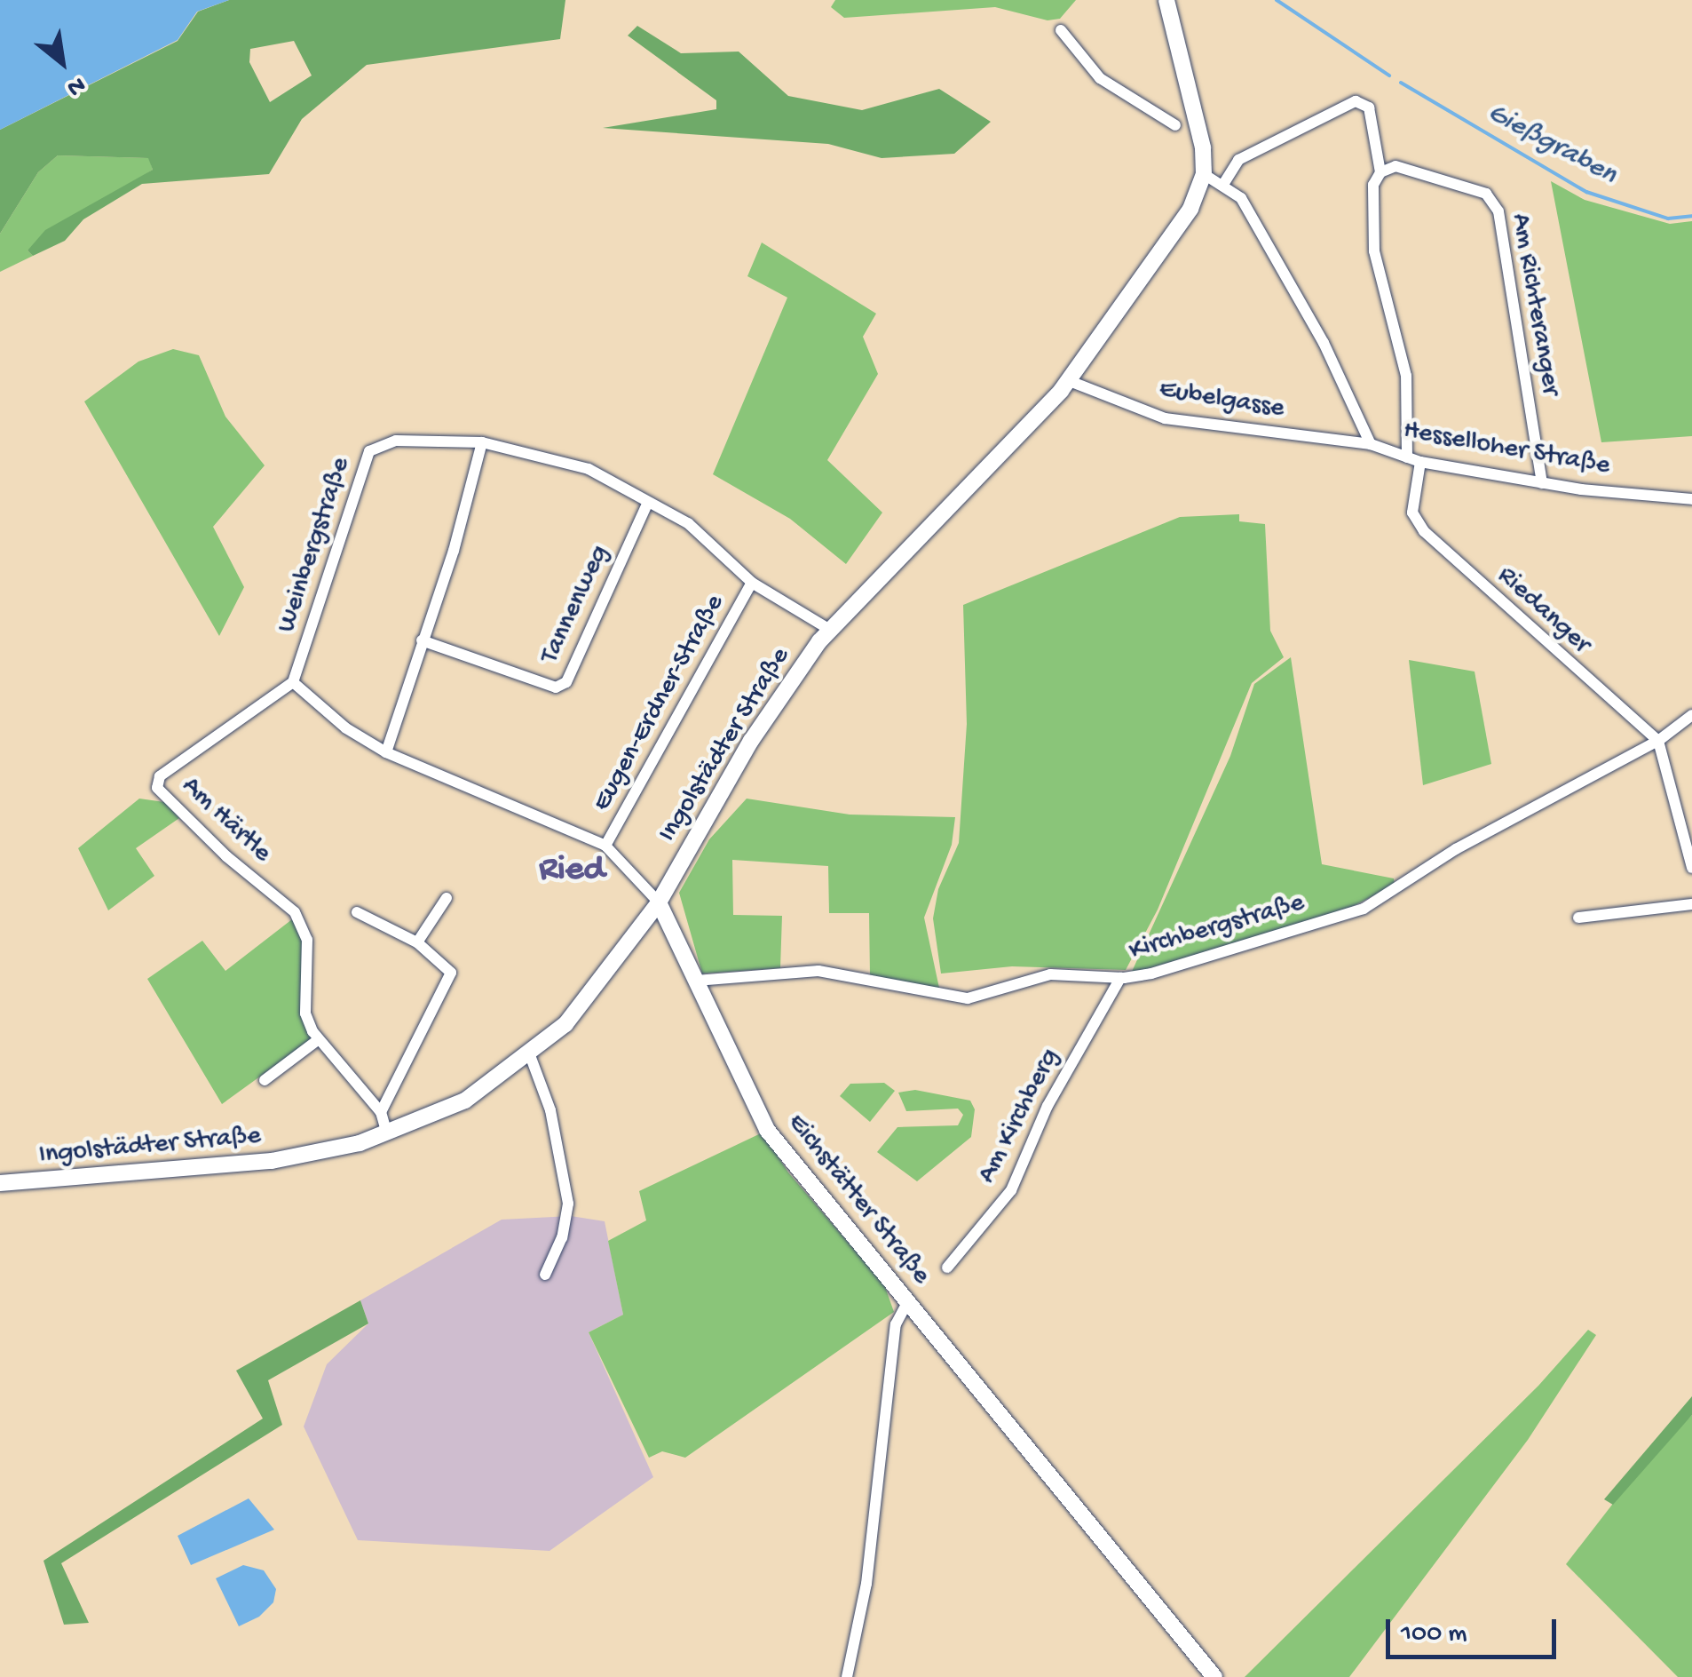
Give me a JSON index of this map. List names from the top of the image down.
{
  "streets": {
    "main road": ["Ingolstädter Straße", "Eichstätter Straße"],
    "street": [
      "Am Richteranger",
      "Eubelgasse",
      "Hesselloher Straße",
      "Weinbergstraße",
      "Tannenweg",
      "Riedanger",
      "Eugen-Erdner-Straße",
      "Am Härtle",
      "Kirchbergstraße",
      "Am Kirchberg"
    ]
  },
  "crossings": [
    ["Am Richteranger", "Hesselloher Straße"],
    ["Eubelgasse", "Hesselloher Straße"],
    ["Eubelgasse", "Ingolstädter Straße"],
    ["Hesselloher Straße", "Riedanger"],
    ["Hesselloher Straße", "Ingolstädter Straße"],
    ["Weinbergstraße", "Tannenweg"],
    ["Weinbergstraße", "Eugen-Erdner-Straße"],
    ["Weinbergstraße", "Ingolstädter Straße"],
    ["Weinbergstraße", "Am Härtle"],
    ["Riedanger", "Kirchbergstraße"],
    ["Ingolstädter Straße", "Am Härtle"],
    ["Ingolstädter Straße", "Eichstätter Straße"],
    ["Kirchbergstraße", "Am Kirchberg"],
    ["Kirchbergstraße", "Eichstätter Straße"]
  ],
  "districts": ["Ried"],
  "water": ["Gießgraben"],
  "scale_bar": "100 m",
  "north": "bottom right"
}
